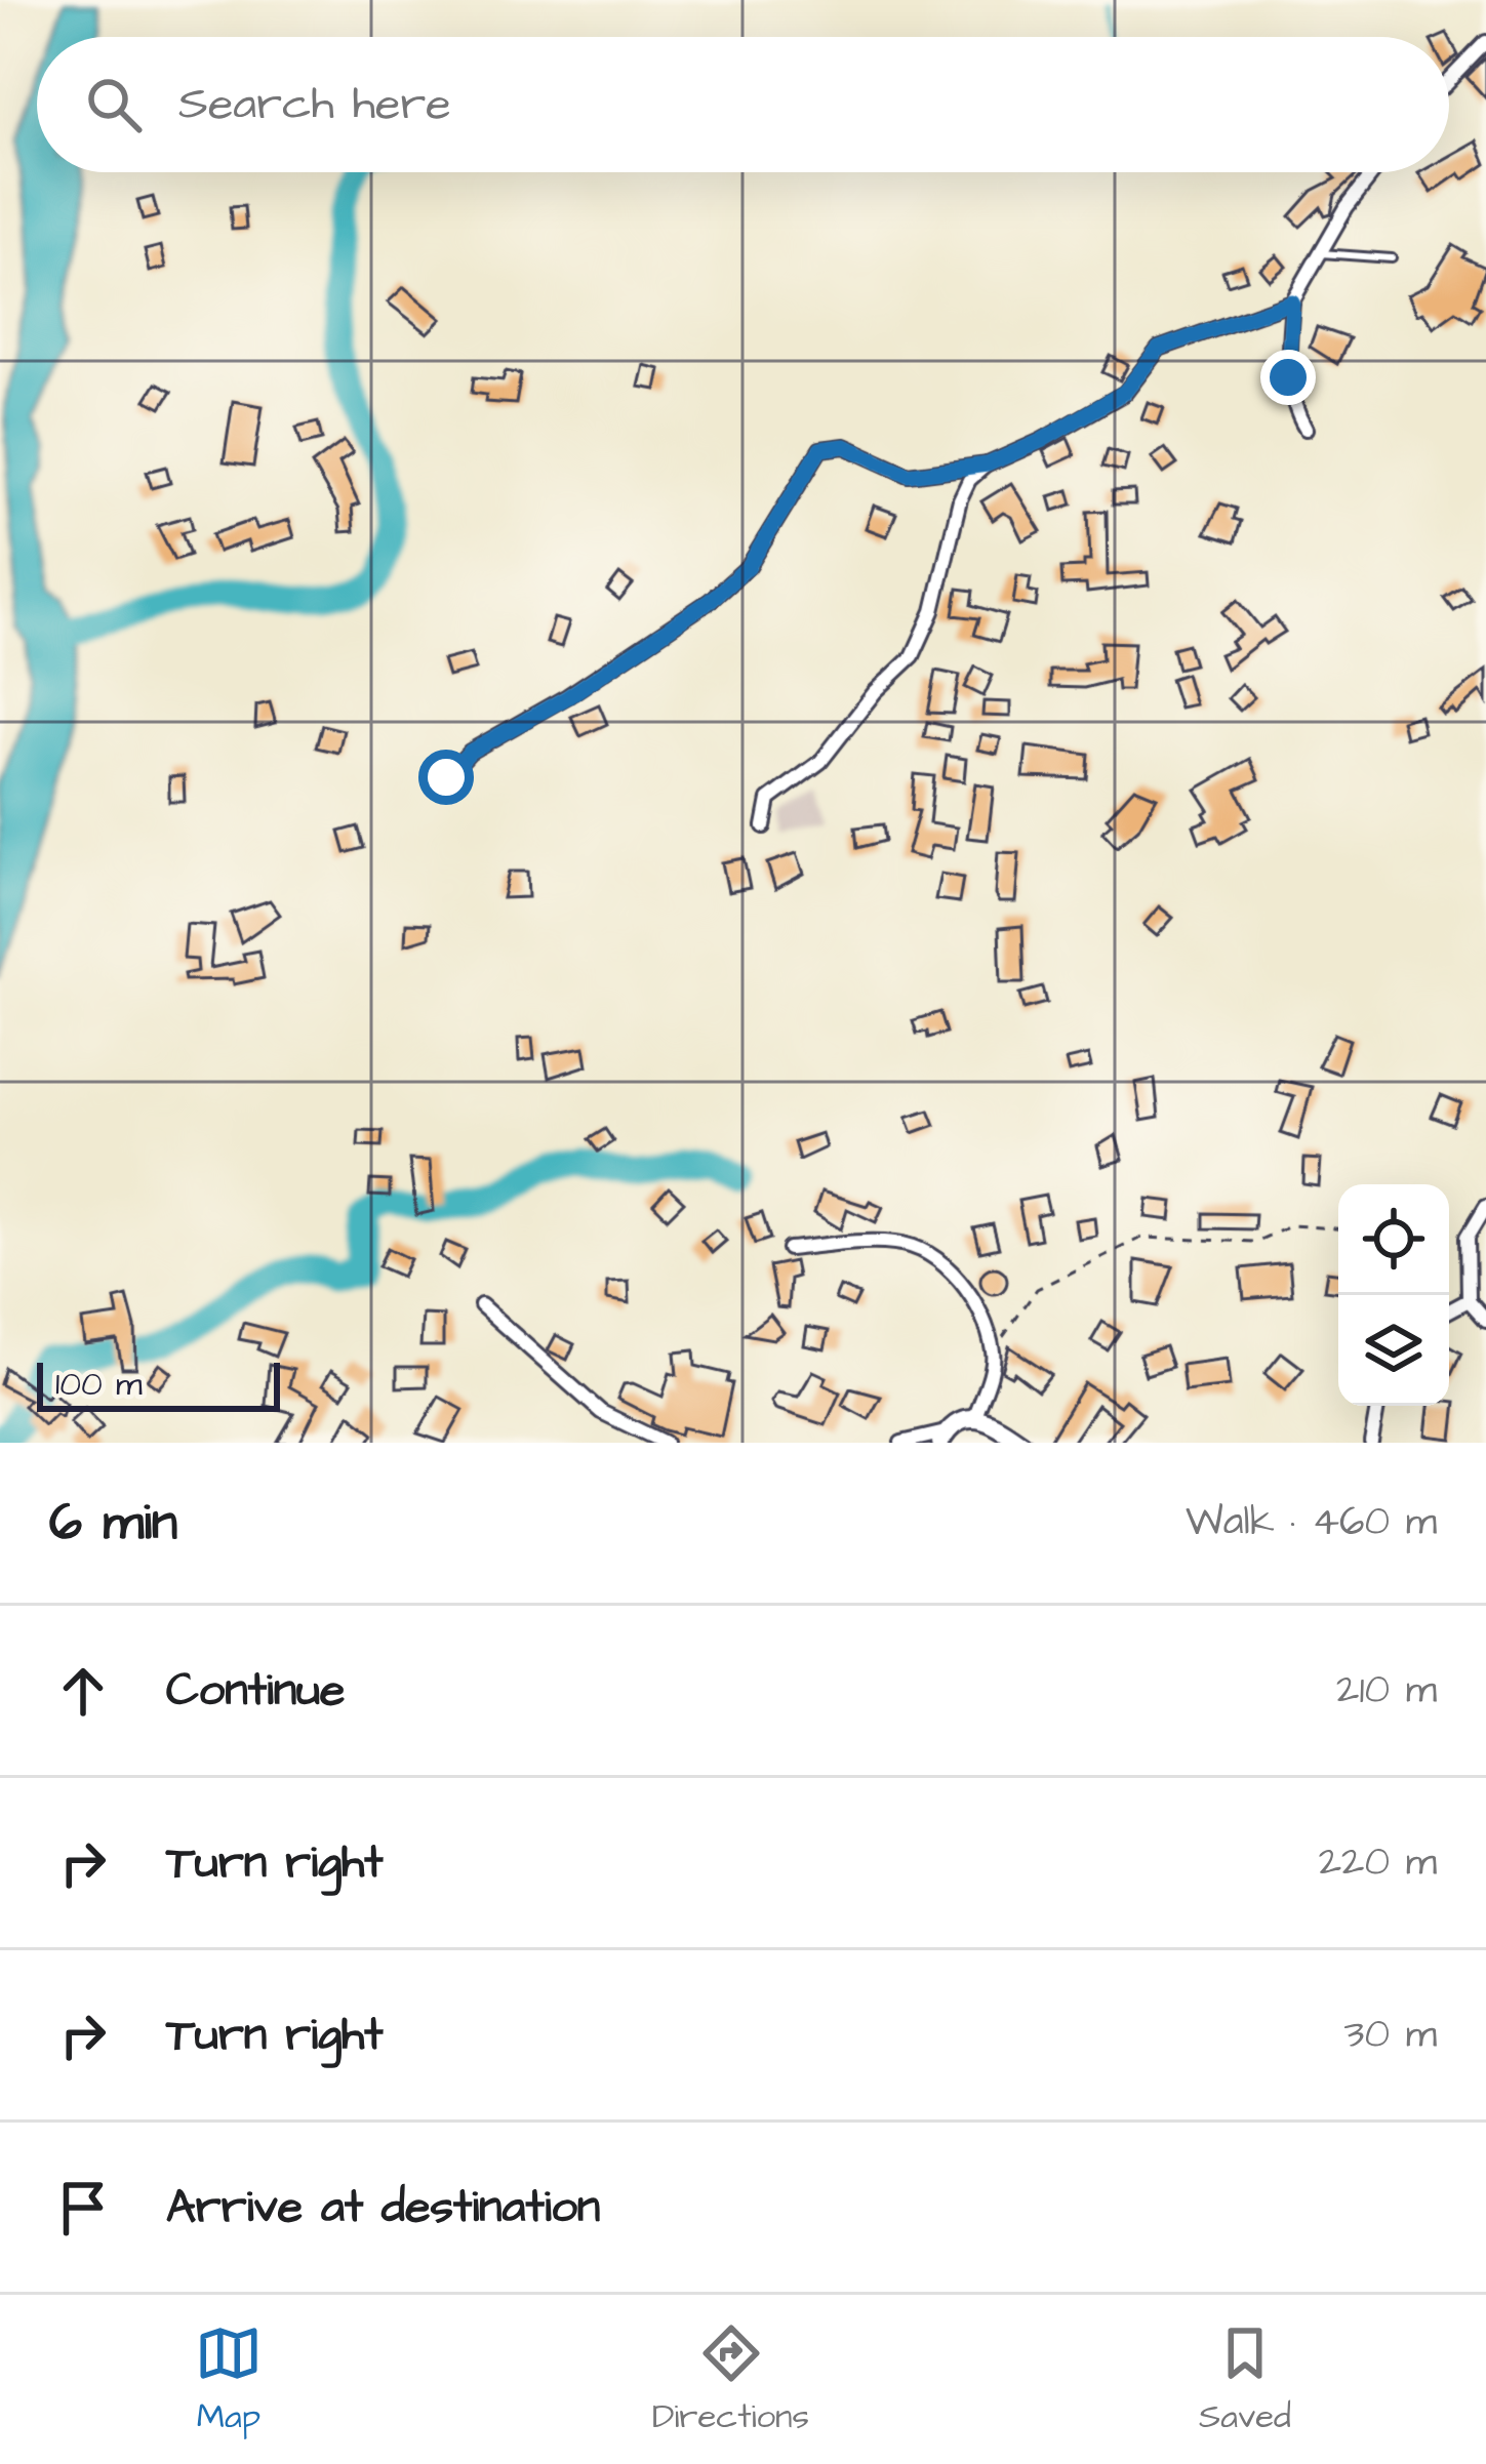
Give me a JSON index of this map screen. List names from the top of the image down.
{
  "scale_bar": "100 m",
  "page": {
    "search": "Search here",
    "scale": "100 m",
    "heading": ["6 min", "Walk · 460 m"],
    "list": [
      ["Continue", "210 m"],
      ["Turn right", "220 m"],
      ["Turn right", "30 m"],
      "Arrive at destination"
    ],
    "nav": ["Map", "Directions", "Saved"]
  }
}
